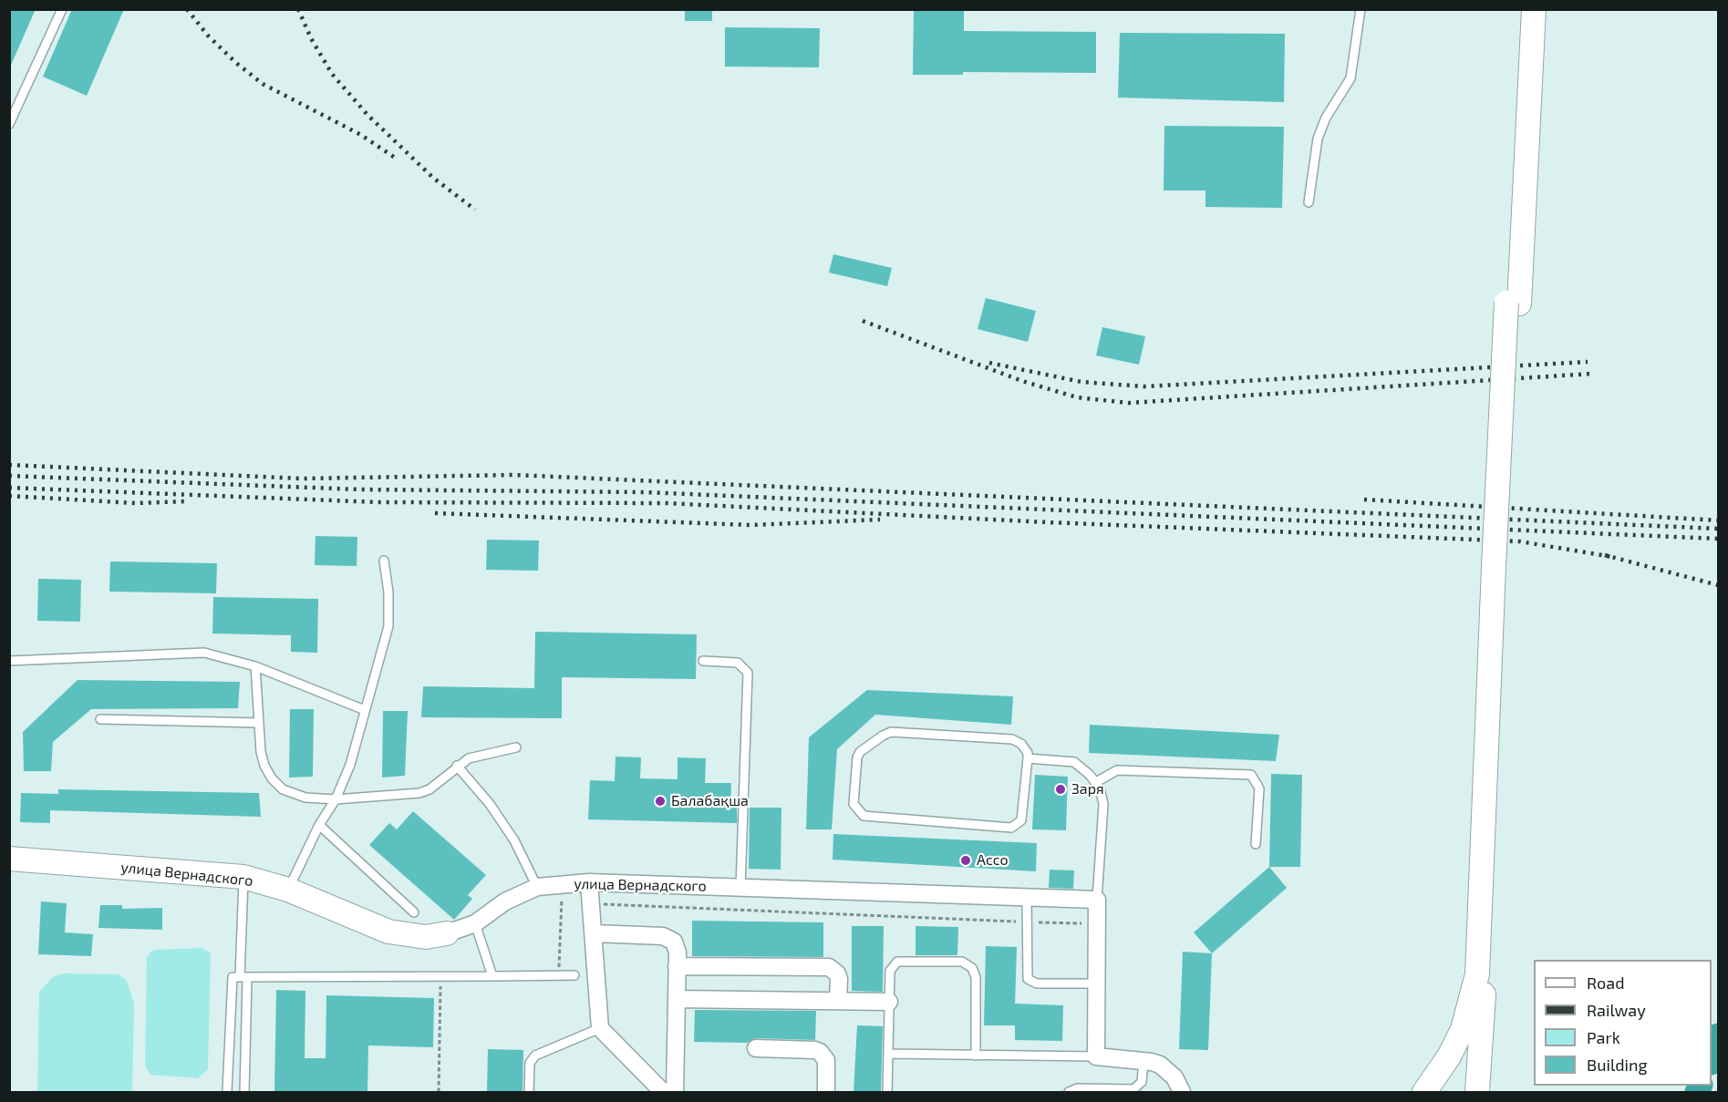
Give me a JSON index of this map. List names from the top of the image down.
{
  "streets": {
    "street": ["улица Вернадского"]
  },
  "places": ["Заря", "Балабақша", "Ассо"],
  "legend": [
    "Road",
    "Railway",
    "Park",
    "Building"
  ]
}
